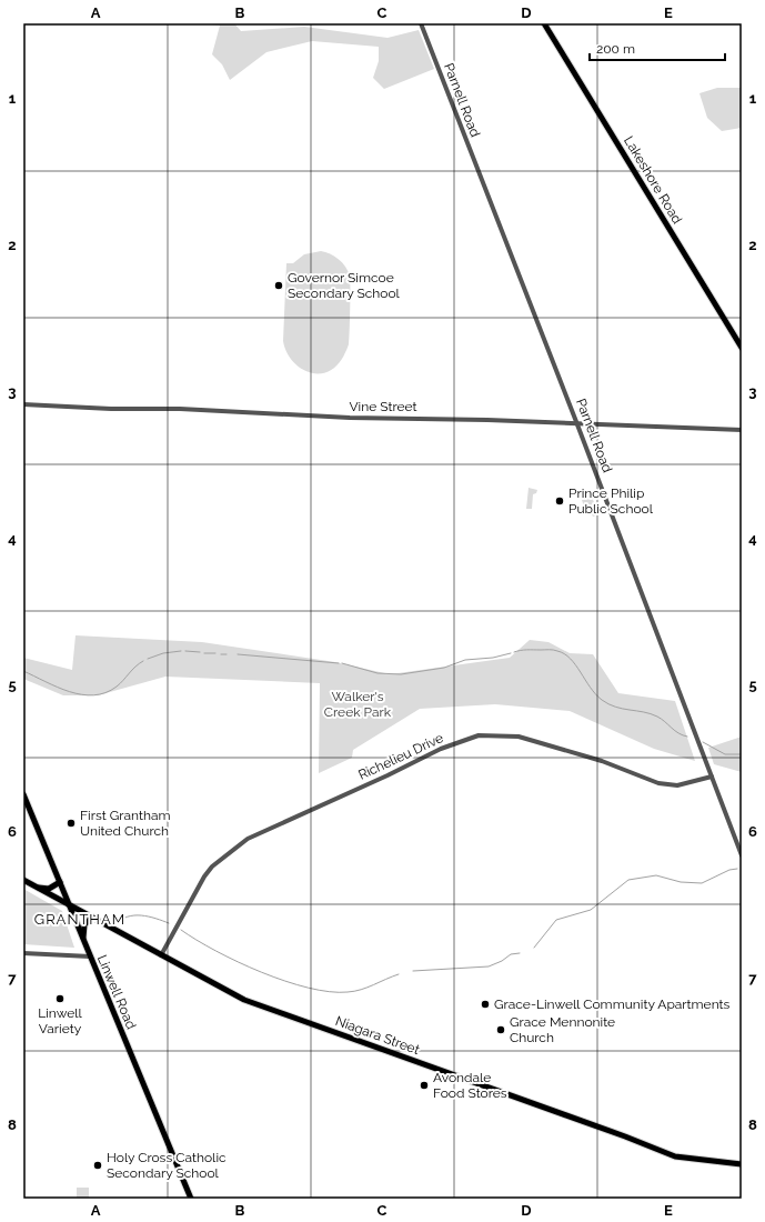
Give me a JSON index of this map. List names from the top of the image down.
{
  "streets": {
    "main road": ["Lakeshore Road", "Linwell Road", "Niagara Street"],
    "street": ["Parnell Road", "Vine Street", "Richelieu Drive"]
  },
  "crossings": [
    ["Parnell Road", "Vine Street"],
    ["Parnell Road", "Richelieu Drive"],
    ["Richelieu Drive", "Niagara Street"],
    ["Linwell Road", "Niagara Street"]
  ],
  "districts": ["GRANTHAM"],
  "parks": ["Walker's Creek Park"],
  "places": [
    "Governor Simcoe Secondary School",
    "Prince Philip Public School",
    "First Grantham United Church",
    "Linwell Variety",
    "Grace-Linwell Community Apartments",
    "Grace Mennonite Church",
    "Avondale Food Stores",
    "Holy Cross Catholic Secondary School"
  ],
  "scale_bar": "200 m",
  "grid": {
    "columns": [
      "A",
      "B",
      "C",
      "D",
      "E"
    ],
    "rows": [
      "1",
      "2",
      "3",
      "4",
      "5",
      "6",
      "7",
      "8"
    ]
  }
}
